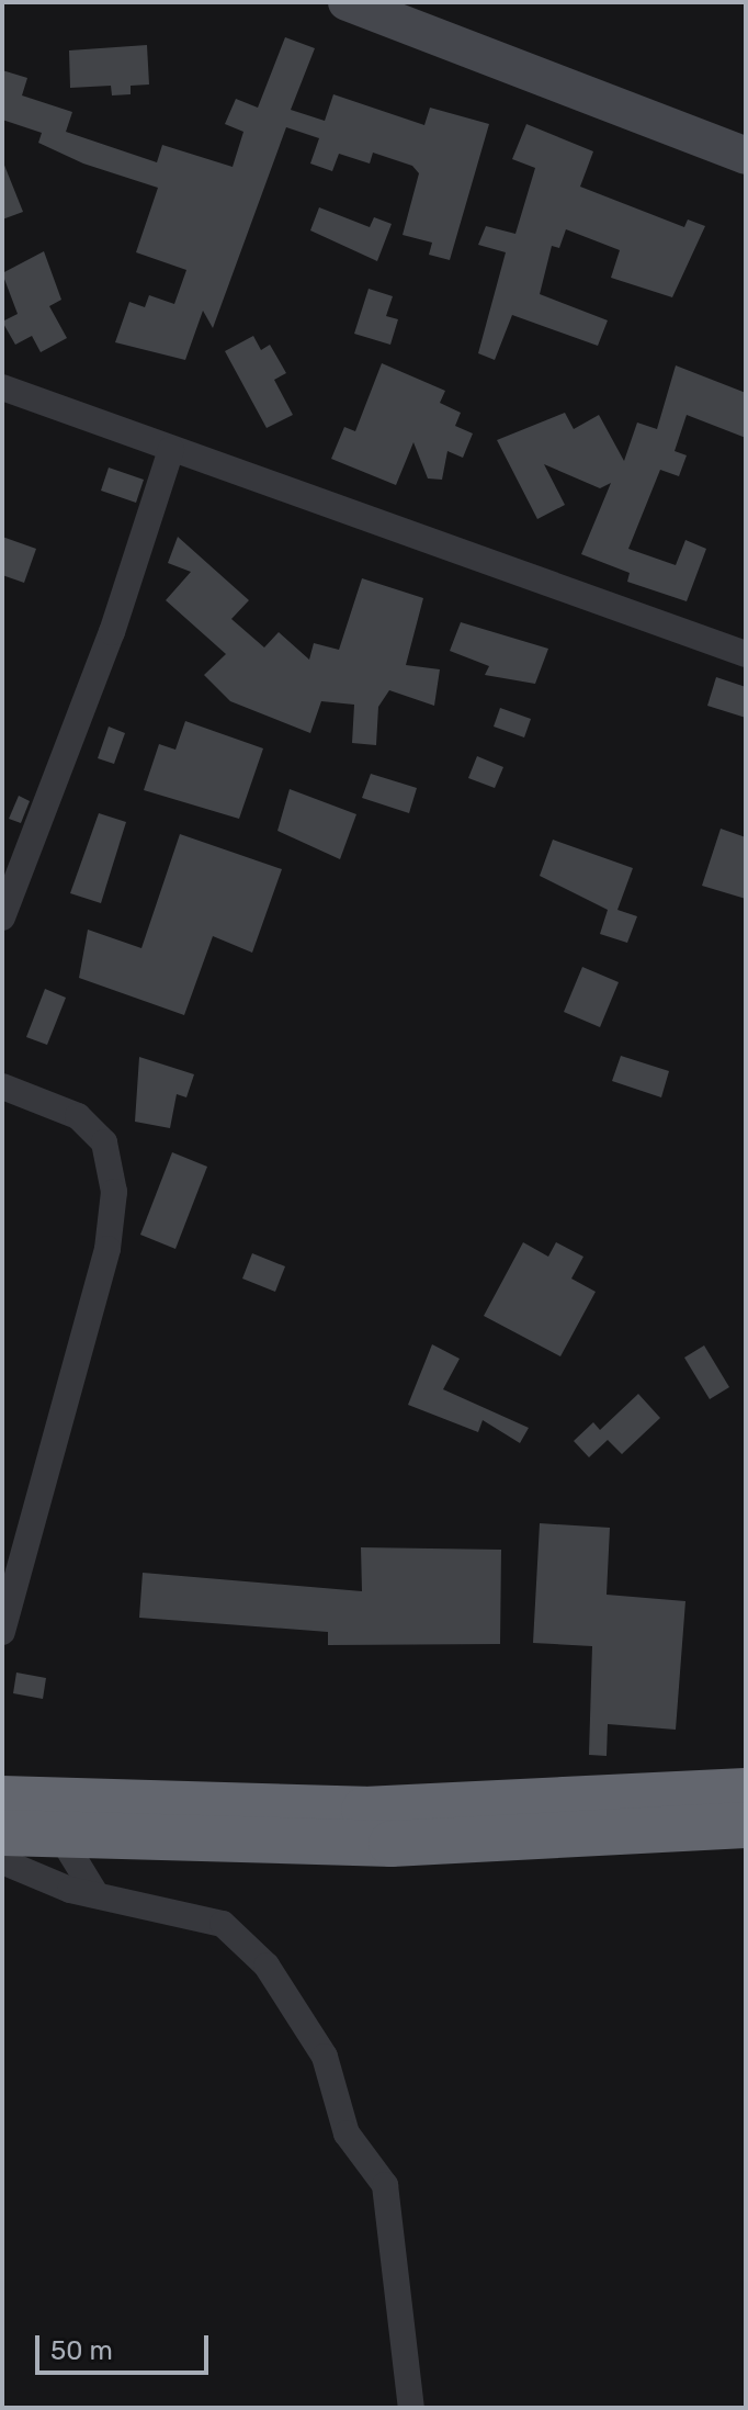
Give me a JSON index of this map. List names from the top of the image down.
{
  "scale_bar": "50 m"
}
